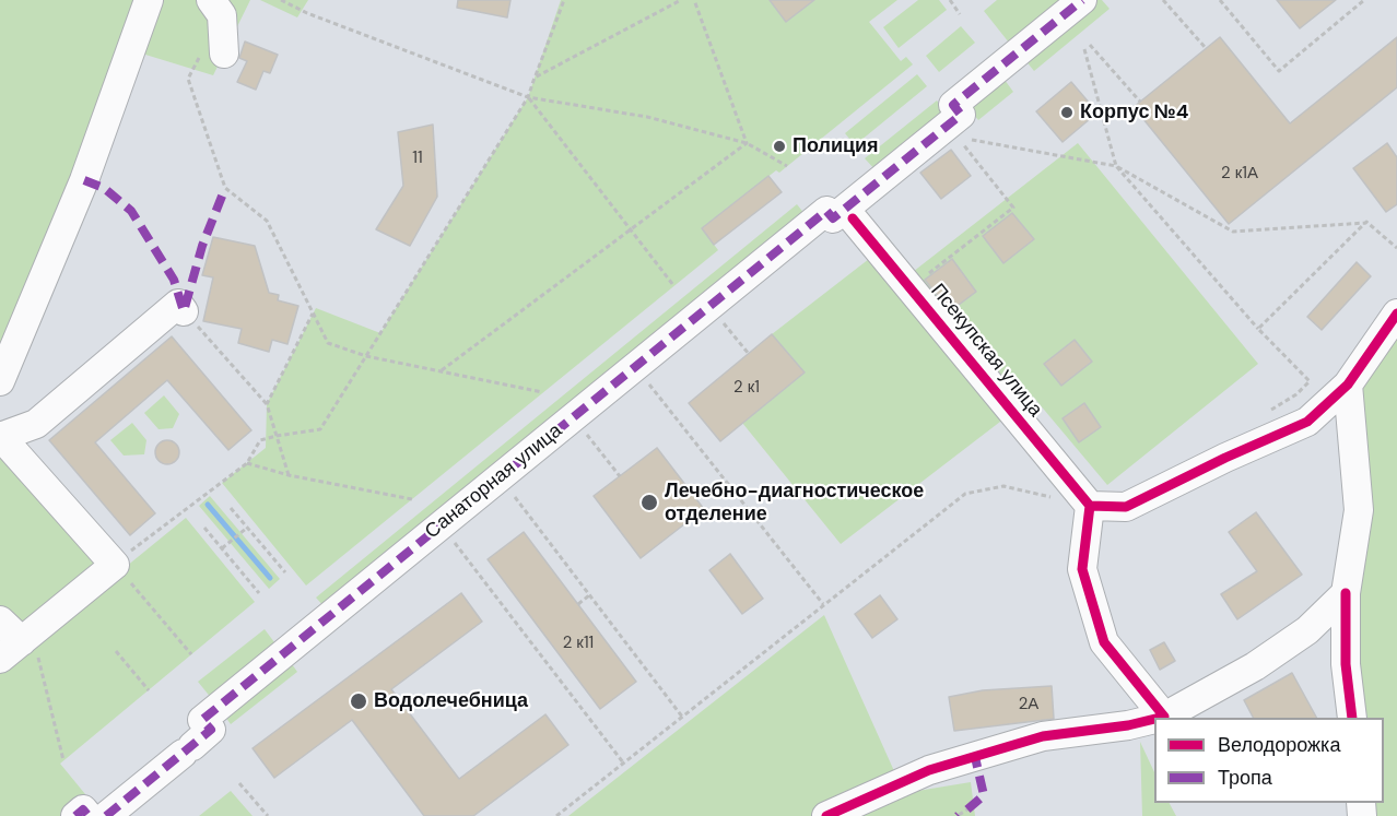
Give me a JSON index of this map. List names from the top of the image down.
{
  "streets": {
    "street": ["Псекупская улица", "Санаторная улица"]
  },
  "places": [
    "Корпус №4",
    "Полиция",
    "Лечебно-диагностическое отделение",
    "Водолечебница"
  ],
  "house_numbers": [
    "11",
    "2 к1А",
    "2 к1",
    "2 к11",
    "2А"
  ],
  "legend": ["Велодорожка", "Тропа"]
}
